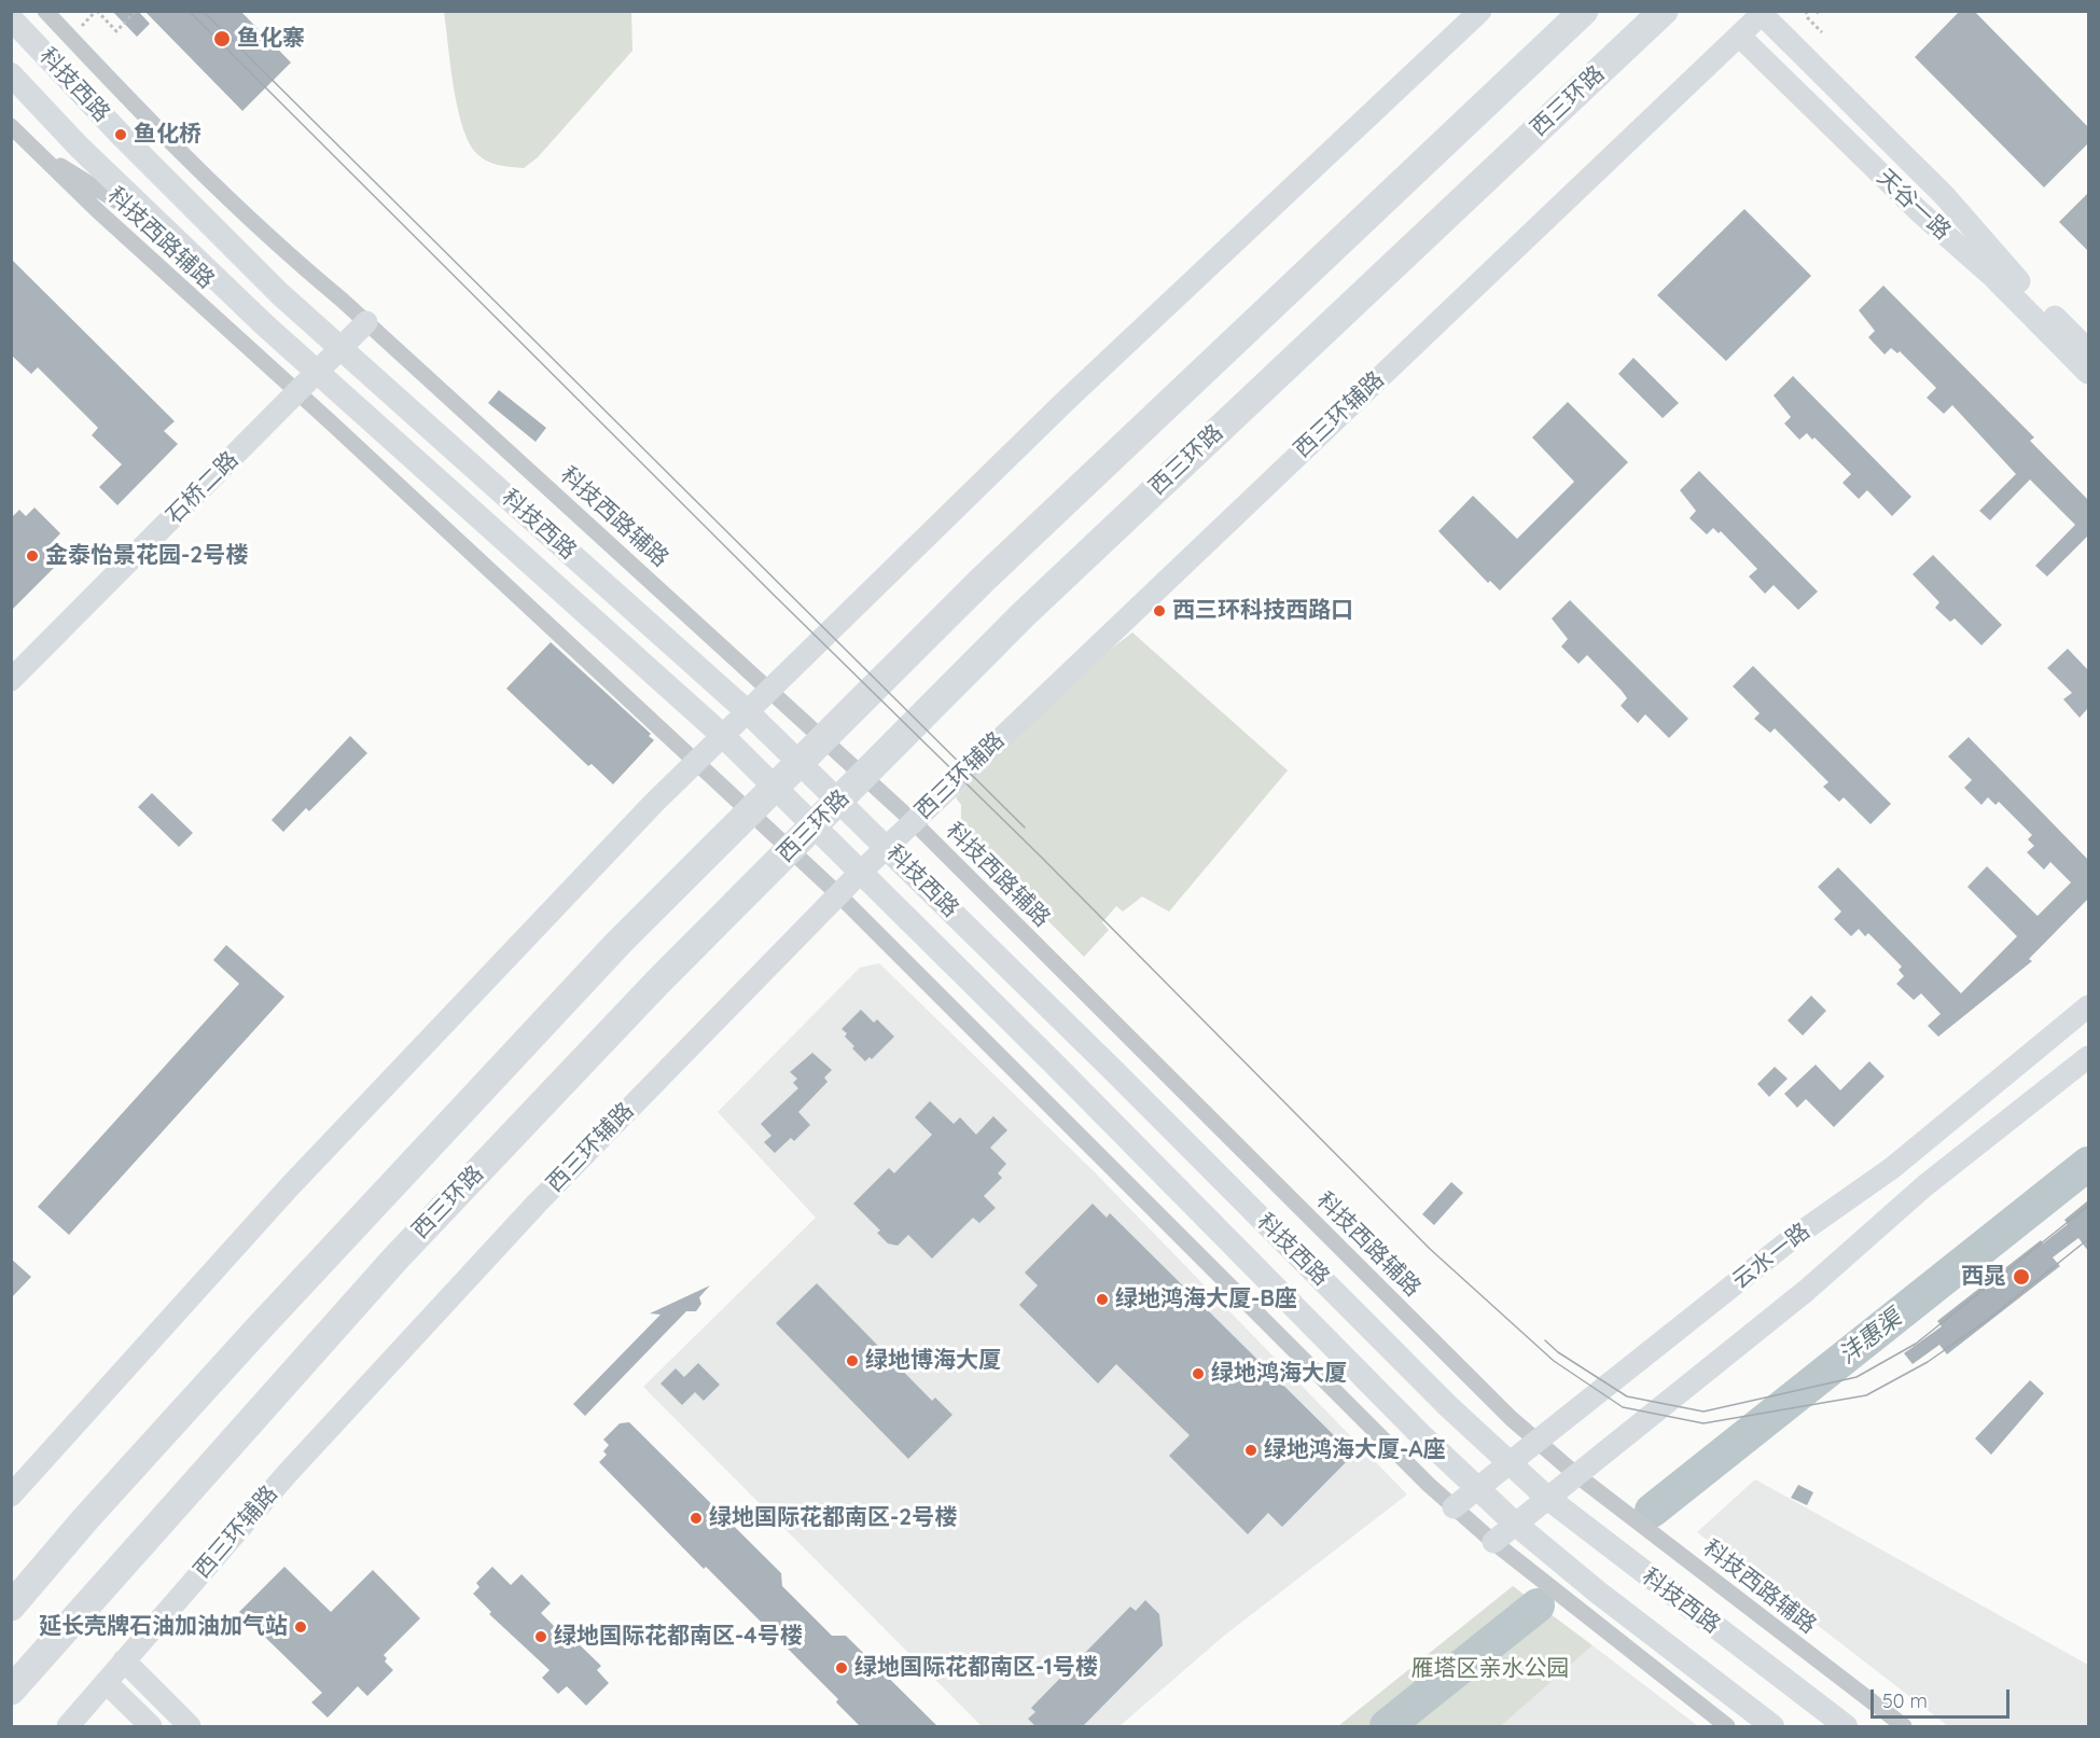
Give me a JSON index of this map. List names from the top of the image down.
{
  "streets": {
    "highway": ["西三环路"],
    "main road": [
      "科技西路",
      "天谷一路",
      "西三环辅路",
      "石桥二路",
      "云水一路"
    ],
    "street": ["科技西路辅路"]
  },
  "crossings": [
    ["科技西路", "西三环辅路"],
    ["科技西路", "石桥二路"],
    ["科技西路", "云水一路"],
    ["天谷一路", "西三环辅路"],
    ["科技西路辅路", "西三环辅路"],
    ["科技西路辅路", "石桥二路"],
    ["科技西路辅路", "云水一路"]
  ],
  "water": ["沣惠渠"],
  "parks": ["雁塔区亲水公园"],
  "places": [
    "鱼化寨",
    "鱼化桥",
    "金泰怡景花园-2号楼",
    "西三环科技西路口",
    "西晁",
    "绿地鸿海大厦-B座",
    "绿地博海大厦",
    "绿地鸿海大厦",
    "绿地鸿海大厦-A座",
    "绿地国际花都南区-2号楼",
    "延长壳牌石油加油加气站",
    "绿地国际花都南区-4号楼",
    "绿地国际花都南区-1号楼"
  ],
  "scale_bar": "50 m"
}
